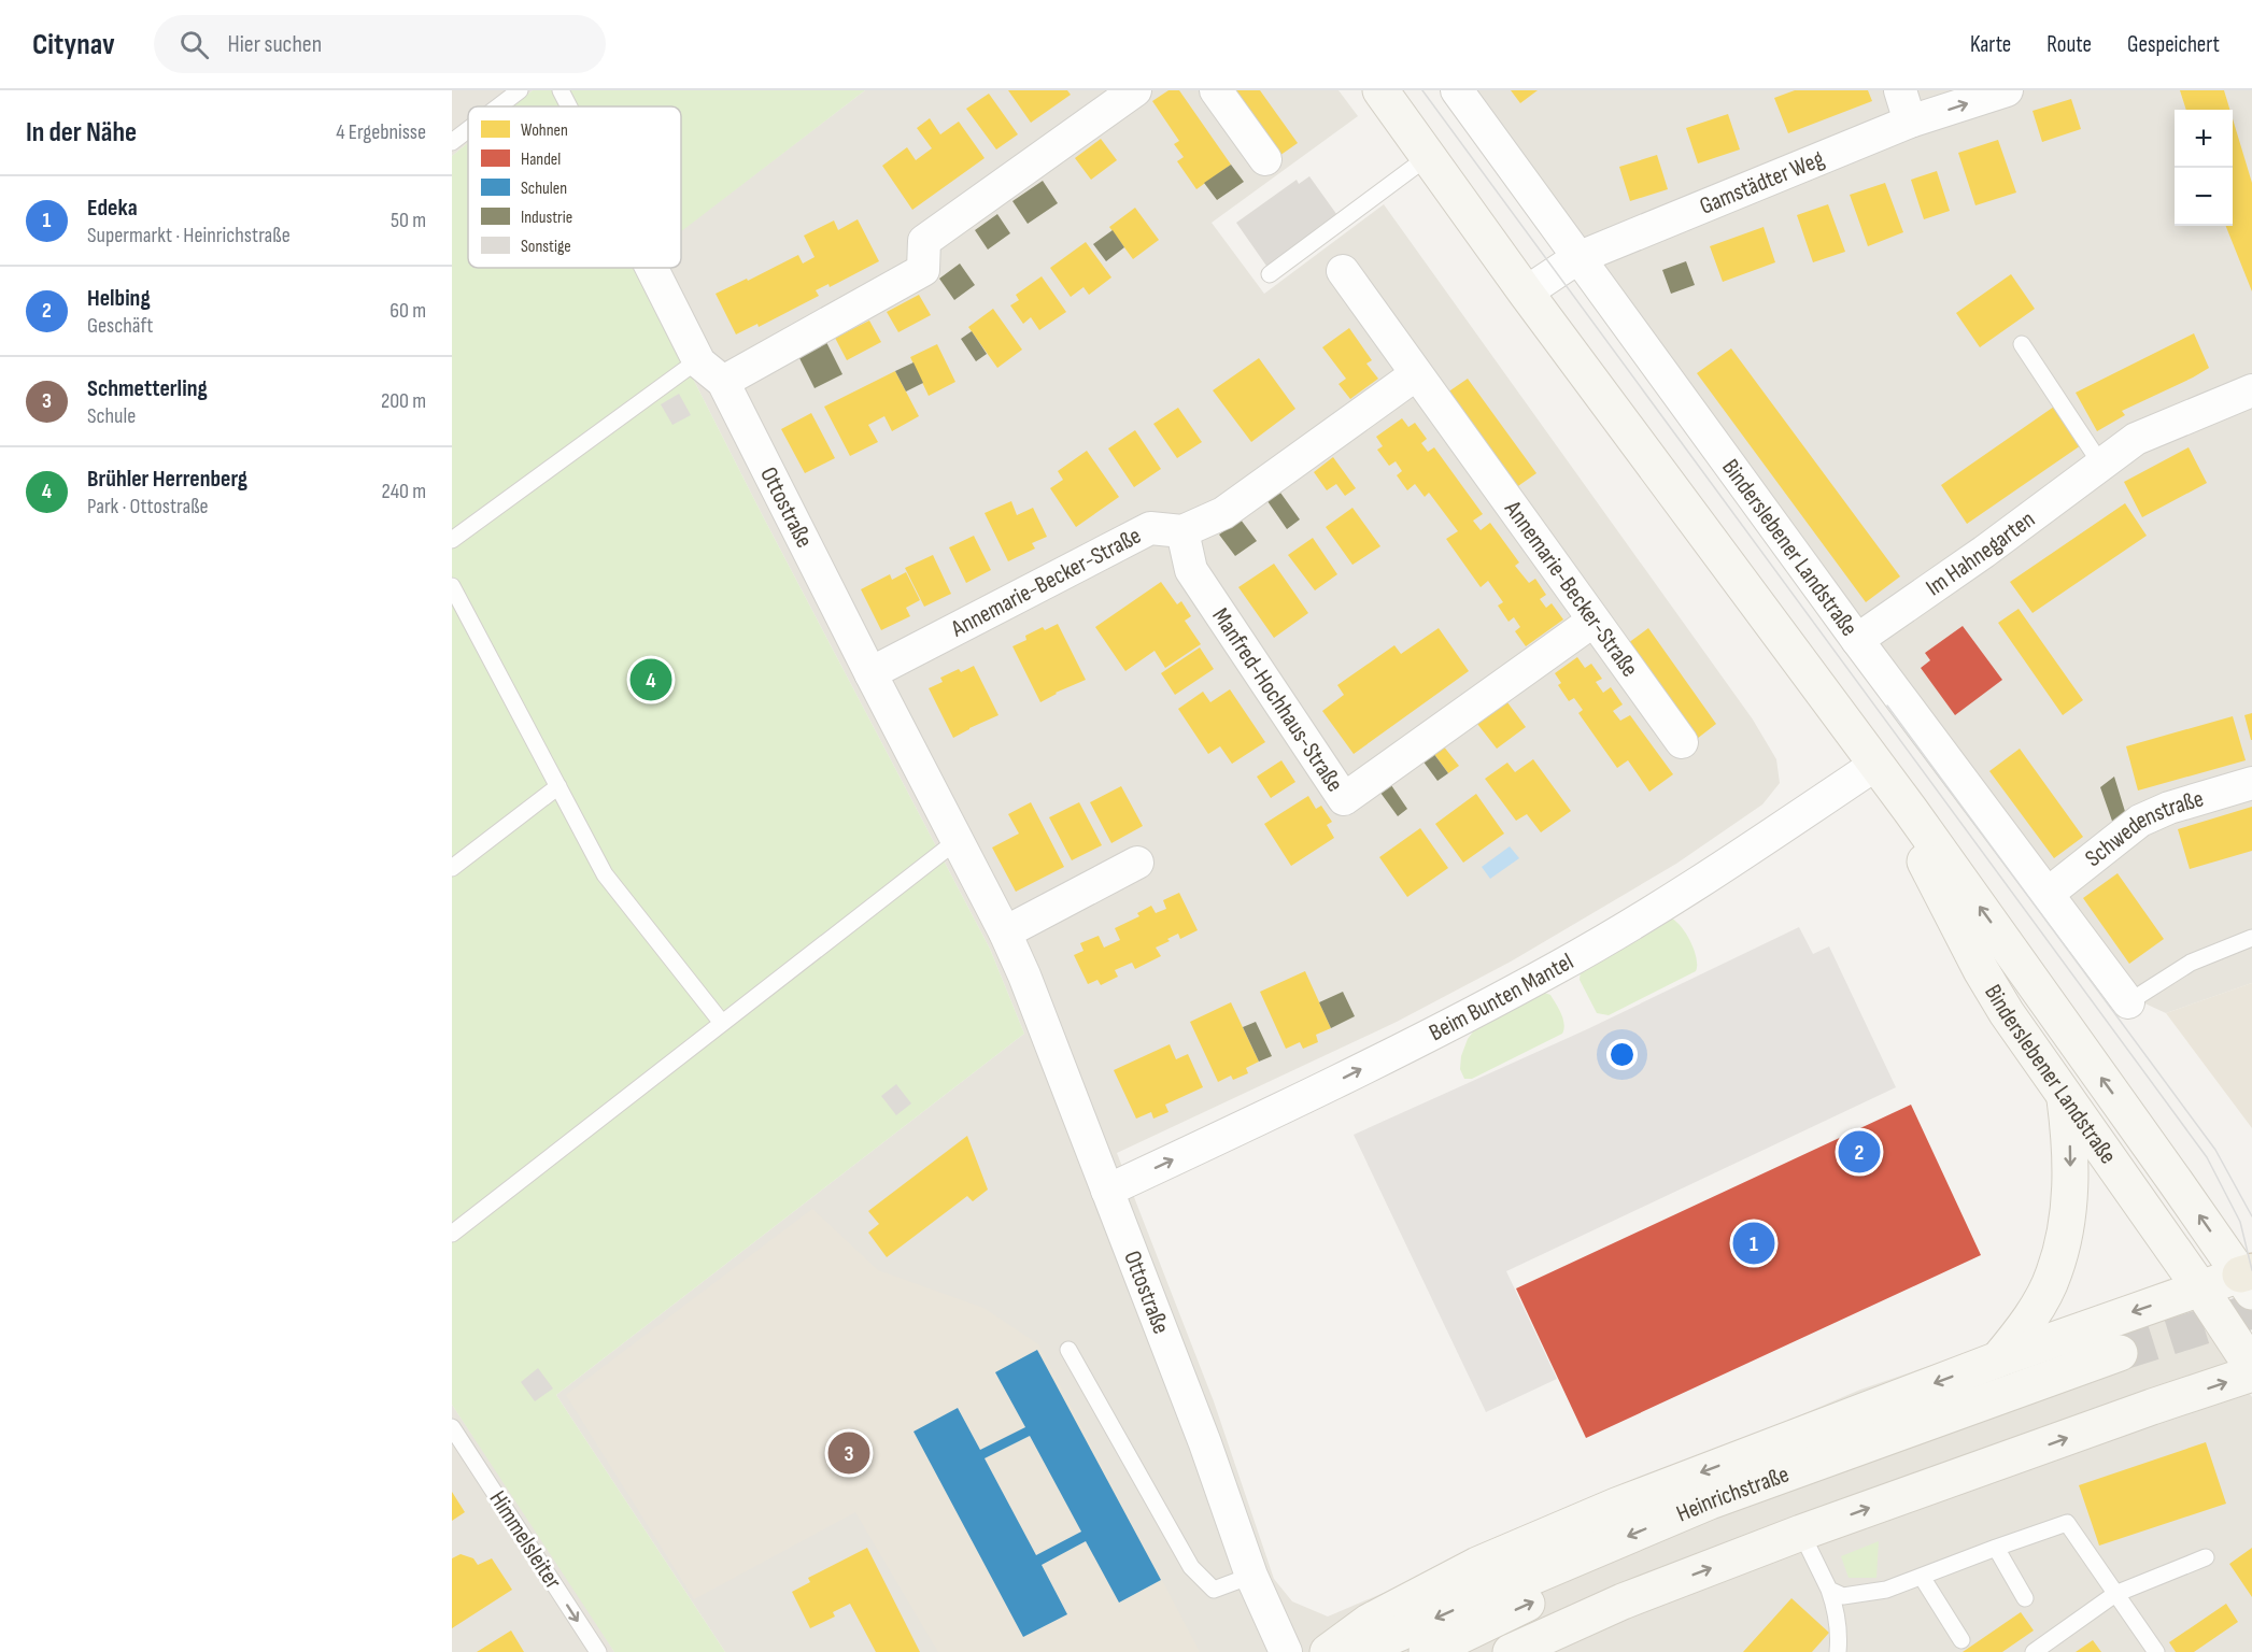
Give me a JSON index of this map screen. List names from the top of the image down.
{
  "streets": {
    "main road": ["Binderslebener Landstraße", "Heinrichstraße"],
    "street": [
      "Gamstädter Weg",
      "Ottostraße",
      "Im Hahnegarten",
      "Annemarie-Becker-Straße",
      "Manfred-Hochhaus-Straße",
      "Schwedenstraße",
      "Beim Bunten Mantel"
    ],
    "lane": ["Himmelsleiter"]
  },
  "crossings": [
    ["Gamstädter Weg", "Binderslebener Landstraße"],
    ["Ottostraße", "Annemarie-Becker-Straße"],
    ["Ottostraße", "Beim Bunten Mantel"],
    ["Binderslebener Landstraße", "Im Hahnegarten"],
    ["Binderslebener Landstraße", "Schwedenstraße"],
    ["Binderslebener Landstraße", "Beim Bunten Mantel"],
    ["Binderslebener Landstraße", "Heinrichstraße"],
    ["Annemarie-Becker-Straße", "Manfred-Hochhaus-Straße"]
  ],
  "one_way": ["Beim Bunten Mantel", "Himmelsleiter"],
  "legend": [
    "Wohnen",
    "Handel",
    "Schulen",
    "Industrie",
    "Sonstige"
  ],
  "page": {
    "header": "Citynav",
    "search": "Hier suchen",
    "nav": ["Karte", "Route", "Gespeichert"],
    "heading": ["In der Nähe", "4 Ergebnisse"],
    "map_buttons": ["+", "−"],
    "list": [
      {
        "mark": "1",
        "name": "Edeka",
        "note": "Supermarkt · Heinrichstraße",
        "value": "50 m"
      },
      {
        "mark": "2",
        "name": "Helbing",
        "note": "Geschäft",
        "value": "60 m"
      },
      {
        "mark": "3",
        "name": "Schmetterling",
        "note": "Schule",
        "value": "200 m"
      },
      {
        "mark": "4",
        "name": "Brühler Herrenberg",
        "note": "Park · Ottostraße",
        "value": "240 m"
      }
    ],
    "pins": [
      "4",
      "2",
      "1",
      "3"
    ]
  }
}
